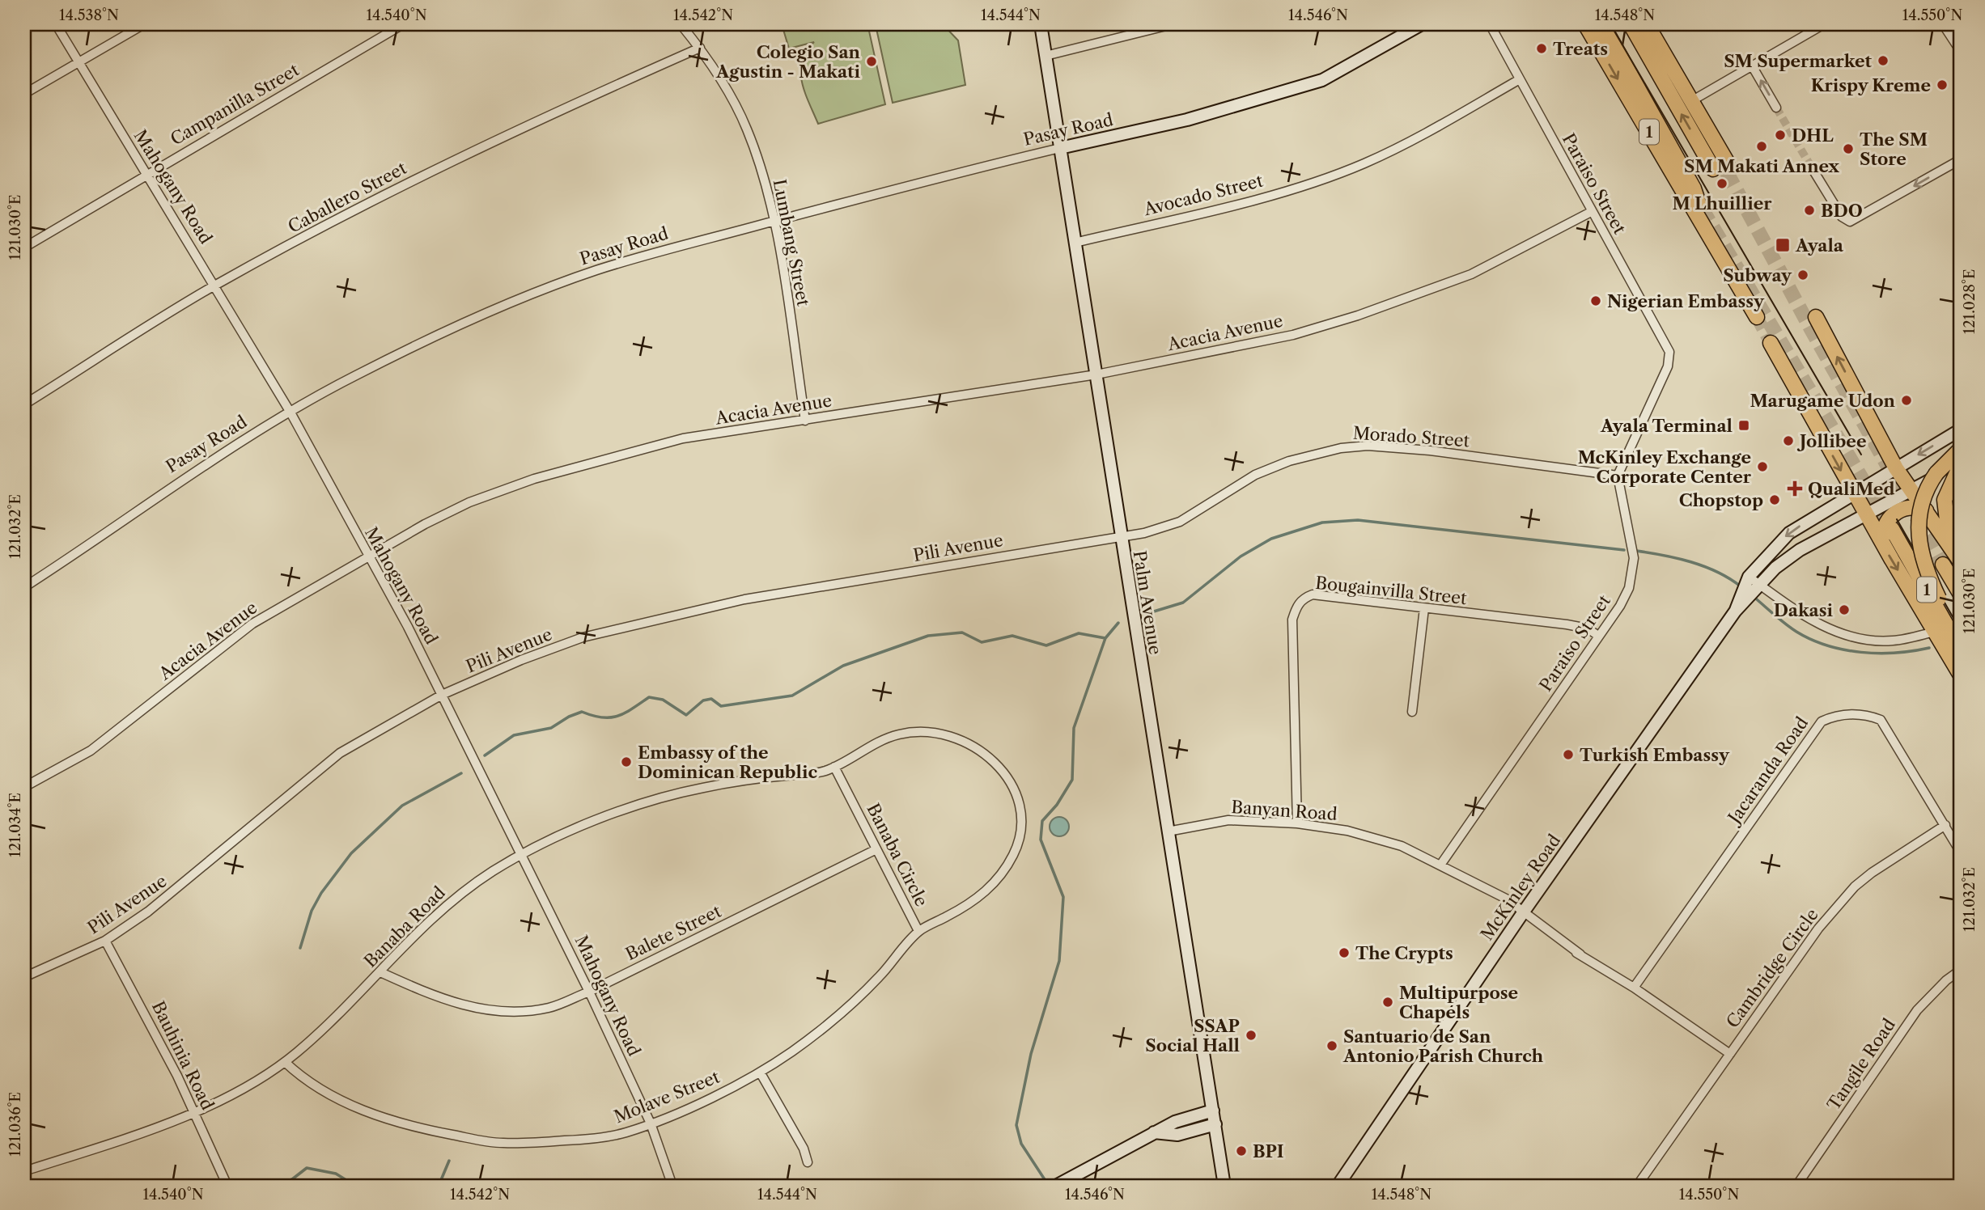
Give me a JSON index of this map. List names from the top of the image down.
{
  "streets": {
    "highway": ["1"],
    "street": [
      "Campanilla Street",
      "Pasay Road",
      "Paraiso Street",
      "Mahogany Road",
      "Avocado Street",
      "Caballero Street",
      "Lumbang Street",
      "Acacia Avenue",
      "Morado Street",
      "Pili Avenue",
      "Bougainvilla Street",
      "Palm Avenue",
      "Jacaranda Road",
      "Banyan Road",
      "Banaba Circle",
      "McKinley Road",
      "Banaba Road",
      "Balete Street",
      "Cambridge Circle",
      "Bauhinia Road",
      "Tangile Road",
      "Molave Street"
    ]
  },
  "crossings": [
    ["Campanilla Street", "Mahogany Road"],
    ["Pasay Road", "Mahogany Road"],
    ["Pasay Road", "Lumbang Street"],
    ["Pasay Road", "Palm Avenue"],
    ["1", "McKinley Road"],
    ["Paraiso Street", "Avocado Street"],
    ["Paraiso Street", "Acacia Avenue"],
    ["Paraiso Street", "Morado Street"],
    ["Paraiso Street", "Bougainvilla Street"],
    ["Paraiso Street", "Banyan Road"],
    ["Mahogany Road", "Caballero Street"],
    ["Mahogany Road", "Acacia Avenue"],
    ["Mahogany Road", "Pili Avenue"],
    ["Mahogany Road", "Banaba Road"],
    ["Mahogany Road", "Balete Street"],
    ["Mahogany Road", "Molave Street"],
    ["Avocado Street", "Palm Avenue"],
    ["Caballero Street", "Lumbang Street"],
    ["Lumbang Street", "Acacia Avenue"],
    ["Acacia Avenue", "Palm Avenue"],
    ["Morado Street", "Pili Avenue"],
    ["Morado Street", "Palm Avenue"],
    ["Pili Avenue", "Palm Avenue"],
    ["Pili Avenue", "Bauhinia Road"],
    ["Bougainvilla Street", "Banyan Road"],
    ["Palm Avenue", "Banyan Road"],
    ["Jacaranda Road", "Banyan Road"],
    ["Jacaranda Road", "Cambridge Circle"],
    ["Banyan Road", "McKinley Road"],
    ["Banyan Road", "Cambridge Circle"],
    ["Banaba Circle", "Banaba Road"],
    ["Banaba Circle", "Balete Street"],
    ["Banaba Circle", "Molave Street"],
    ["Banaba Road", "Balete Street"],
    ["Banaba Road", "Bauhinia Road"],
    ["Banaba Road", "Molave Street"],
    ["Balete Street", "Molave Street"]
  ],
  "places": {
    "other": [
      "Treats",
      "SM Supermarket",
      "Colegio San Agustin - Makati",
      "Krispy Kreme",
      "DHL",
      "SM Makati Annex",
      "The SM Store",
      "M Lhuillier",
      "BDO",
      "Subway",
      "Nigerian Embassy",
      "Marugame Udon",
      "Jollibee",
      "McKinley Exchange Corporate Center",
      "Chopstop",
      "Dakasi",
      "Turkish Embassy",
      "Embassy of the Dominican Republic",
      "The Crypts",
      "Multipurpose Chapels",
      "SSAP Social Hall",
      "Santuario de San Antonio Parish Church",
      "BPI"
    ],
    "transit": ["Ayala", "Ayala Terminal"],
    "health": ["QualiMed"]
  },
  "coordinates": [
    "14.538°N",
    "14.540°N",
    "14.542°N",
    "14.544°N",
    "14.546°N",
    "14.548°N",
    "14.550°N",
    "121.030°E",
    "121.028°E",
    "121.032°E",
    "121.034°E",
    "121.036°E"
  ]
}
